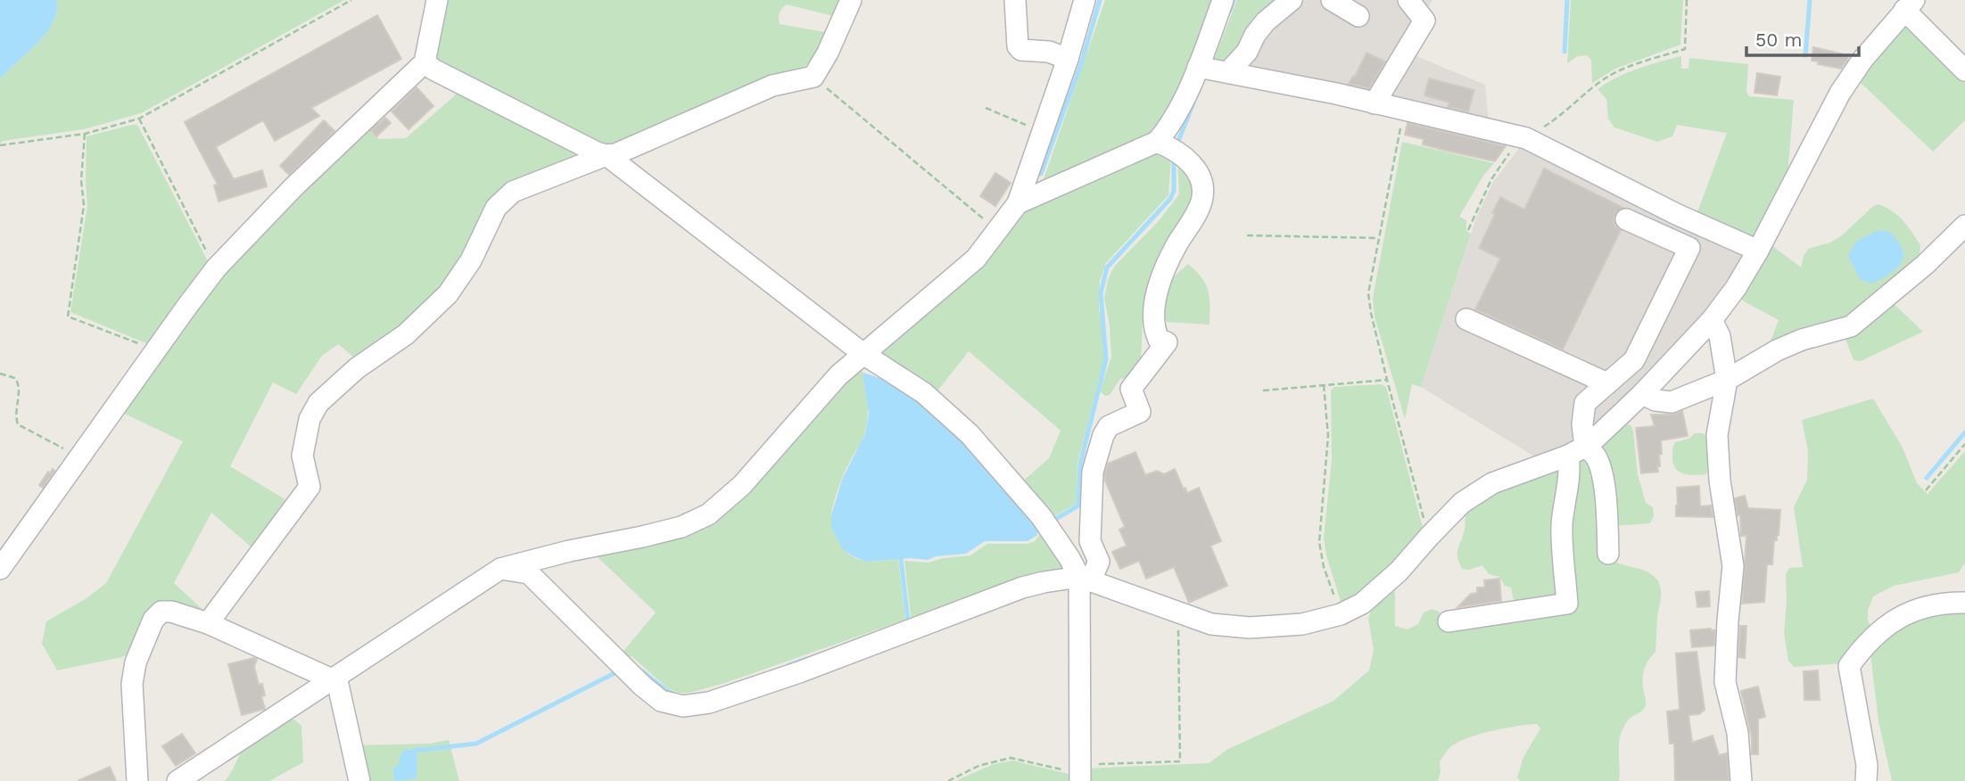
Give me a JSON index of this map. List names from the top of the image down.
{
  "scale_bar": "50 m"
}
